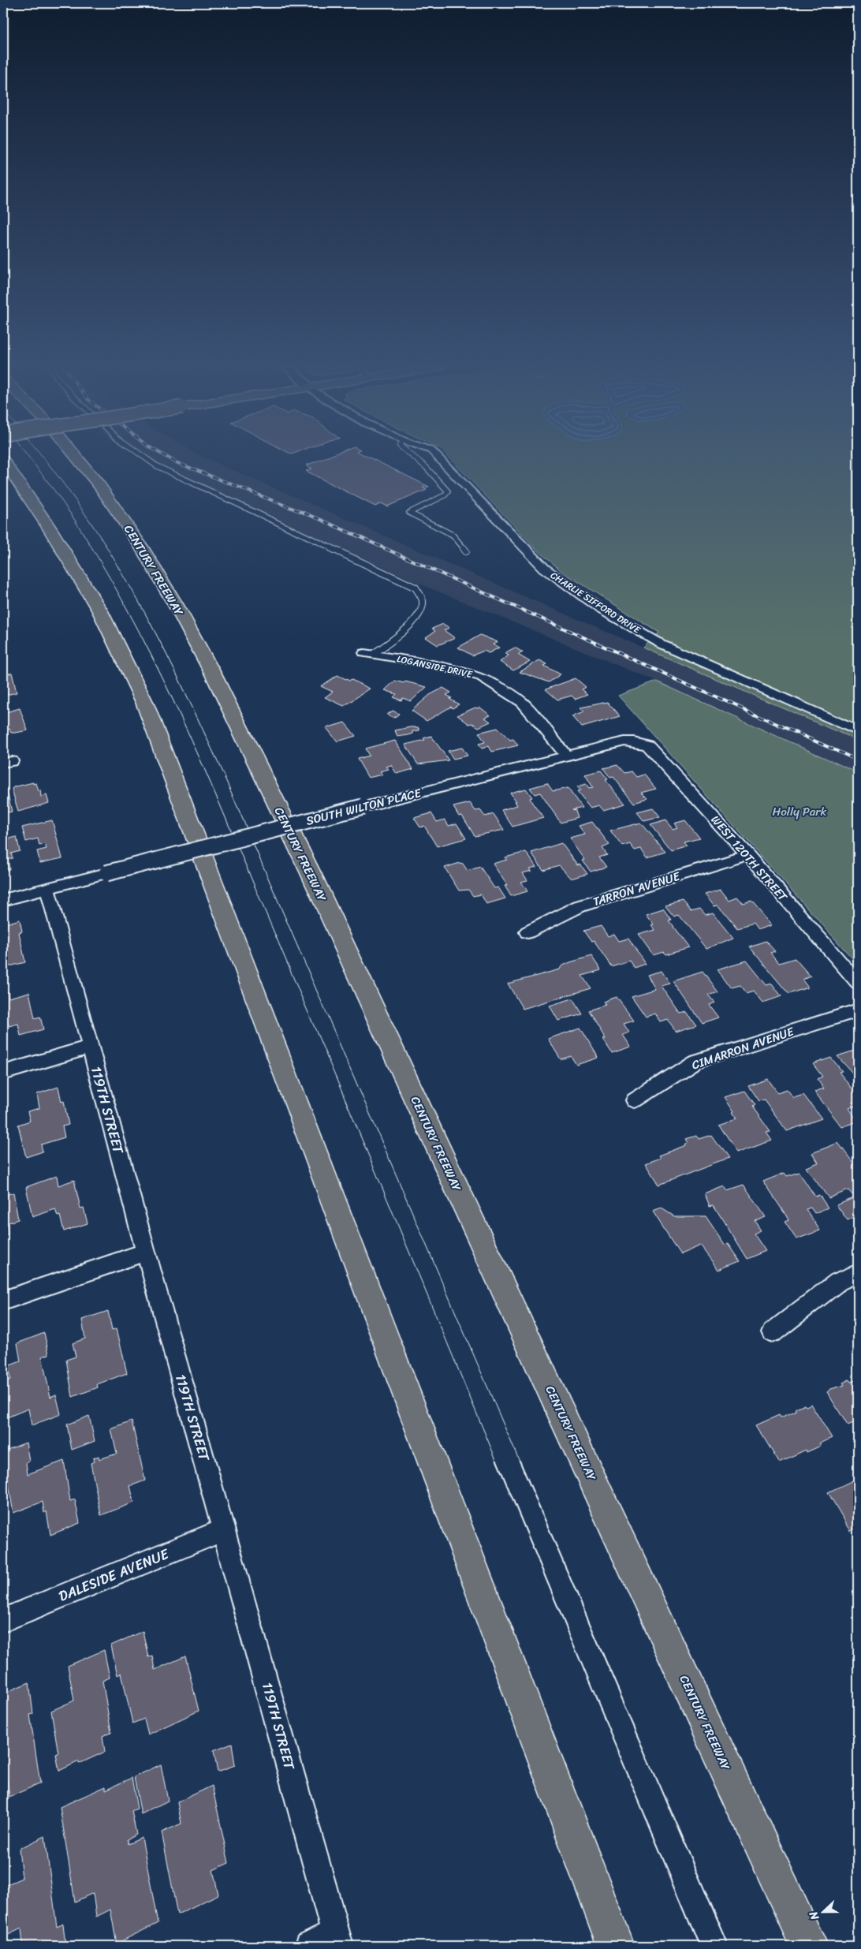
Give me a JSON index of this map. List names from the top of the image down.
{
  "streets": {
    "main road": ["CENTURY FREEWAY"],
    "street": [
      "CHARLIE SIFFORD DRIVE",
      "LOGANSIDE DRIVE",
      "SOUTH WILTON PLACE",
      "WEST 120TH STREET",
      "TARRON AVENUE",
      "CIMARRON AVENUE",
      "119TH STREET",
      "DALESIDE AVENUE"
    ]
  },
  "crossings": [
    ["LOGANSIDE DRIVE", "SOUTH WILTON PLACE"],
    ["SOUTH WILTON PLACE", "WEST 120TH STREET"],
    ["SOUTH WILTON PLACE", "119TH STREET"],
    ["WEST 120TH STREET", "TARRON AVENUE"],
    ["119TH STREET", "DALESIDE AVENUE"]
  ],
  "parks": ["Holly Park"],
  "north": "left"
}
